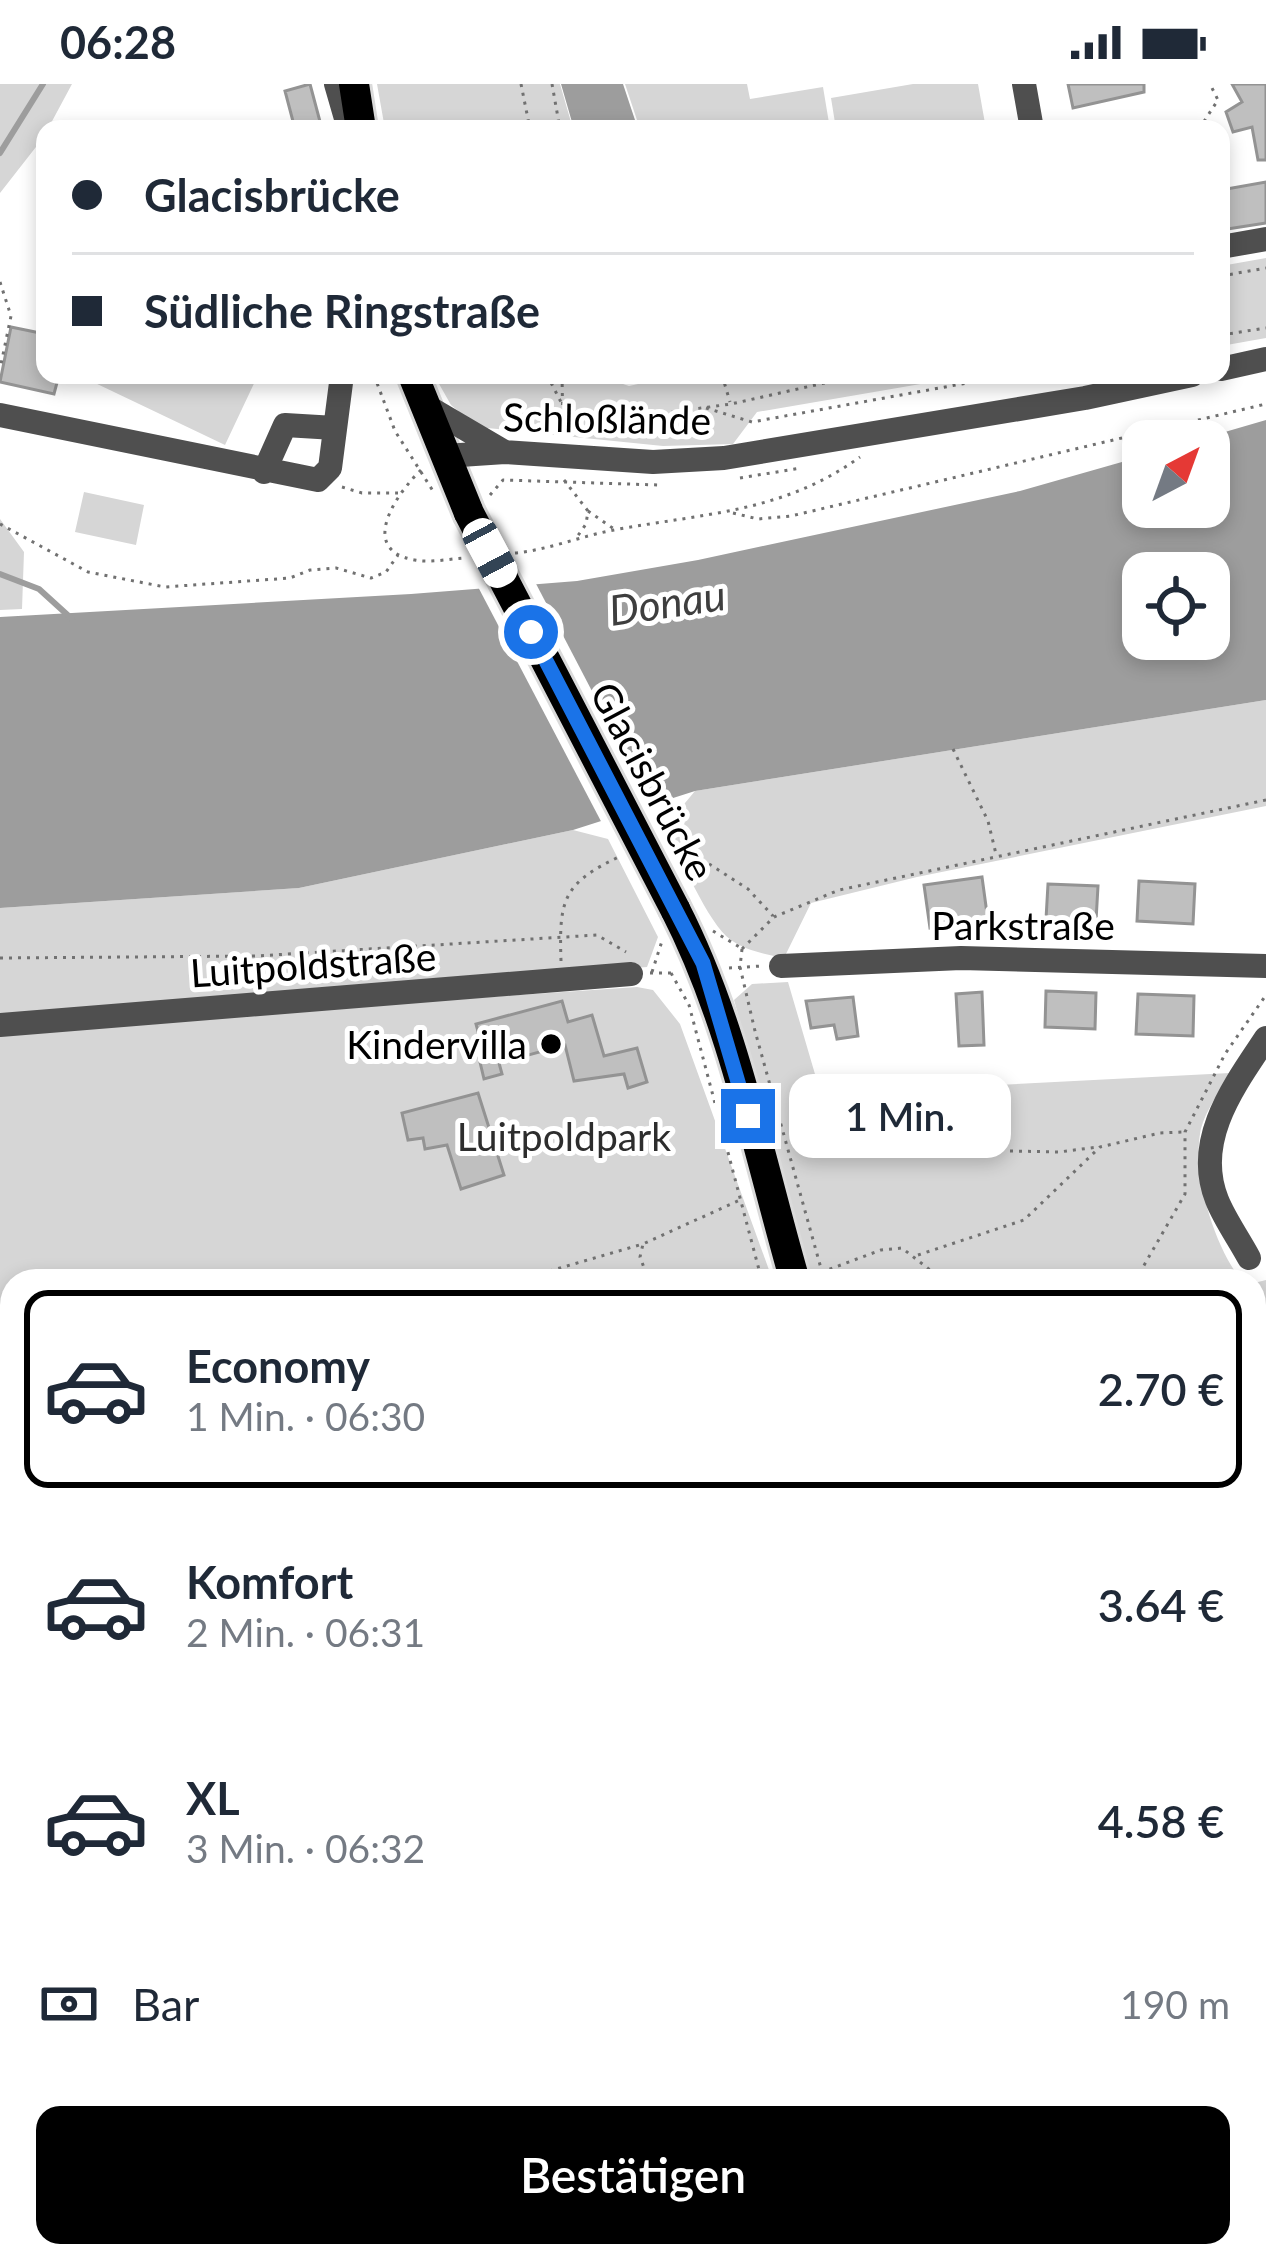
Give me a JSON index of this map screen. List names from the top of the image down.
{
  "streets": {
    "main road": ["Glacisbrücke"],
    "street": ["Schloßlände", "Parkstraße", "Luitpoldstraße"]
  },
  "crossings": [
    ["Schloßlände", "Glacisbrücke"]
  ],
  "water": ["Donau"],
  "parks": ["Luitpoldpark"],
  "places": ["Kindervilla"],
  "north": "top right",
  "page": {
    "status": "06:28",
    "banner": ["Glacisbrücke", "Südliche Ringstraße"],
    "bubble": "1 Min.",
    "list": [
      {
        "name": "Economy",
        "note": "1 Min. · 06:30",
        "value": "2.70 €"
      },
      {
        "name": "Komfort",
        "note": "2 Min. · 06:31",
        "value": "3.64 €"
      },
      {
        "name": "XL",
        "note": "3 Min. · 06:32",
        "value": "4.58 €"
      }
    ],
    "pay": ["Bar", "190 m"],
    "buttons": "Bestätigen"
  }
}
